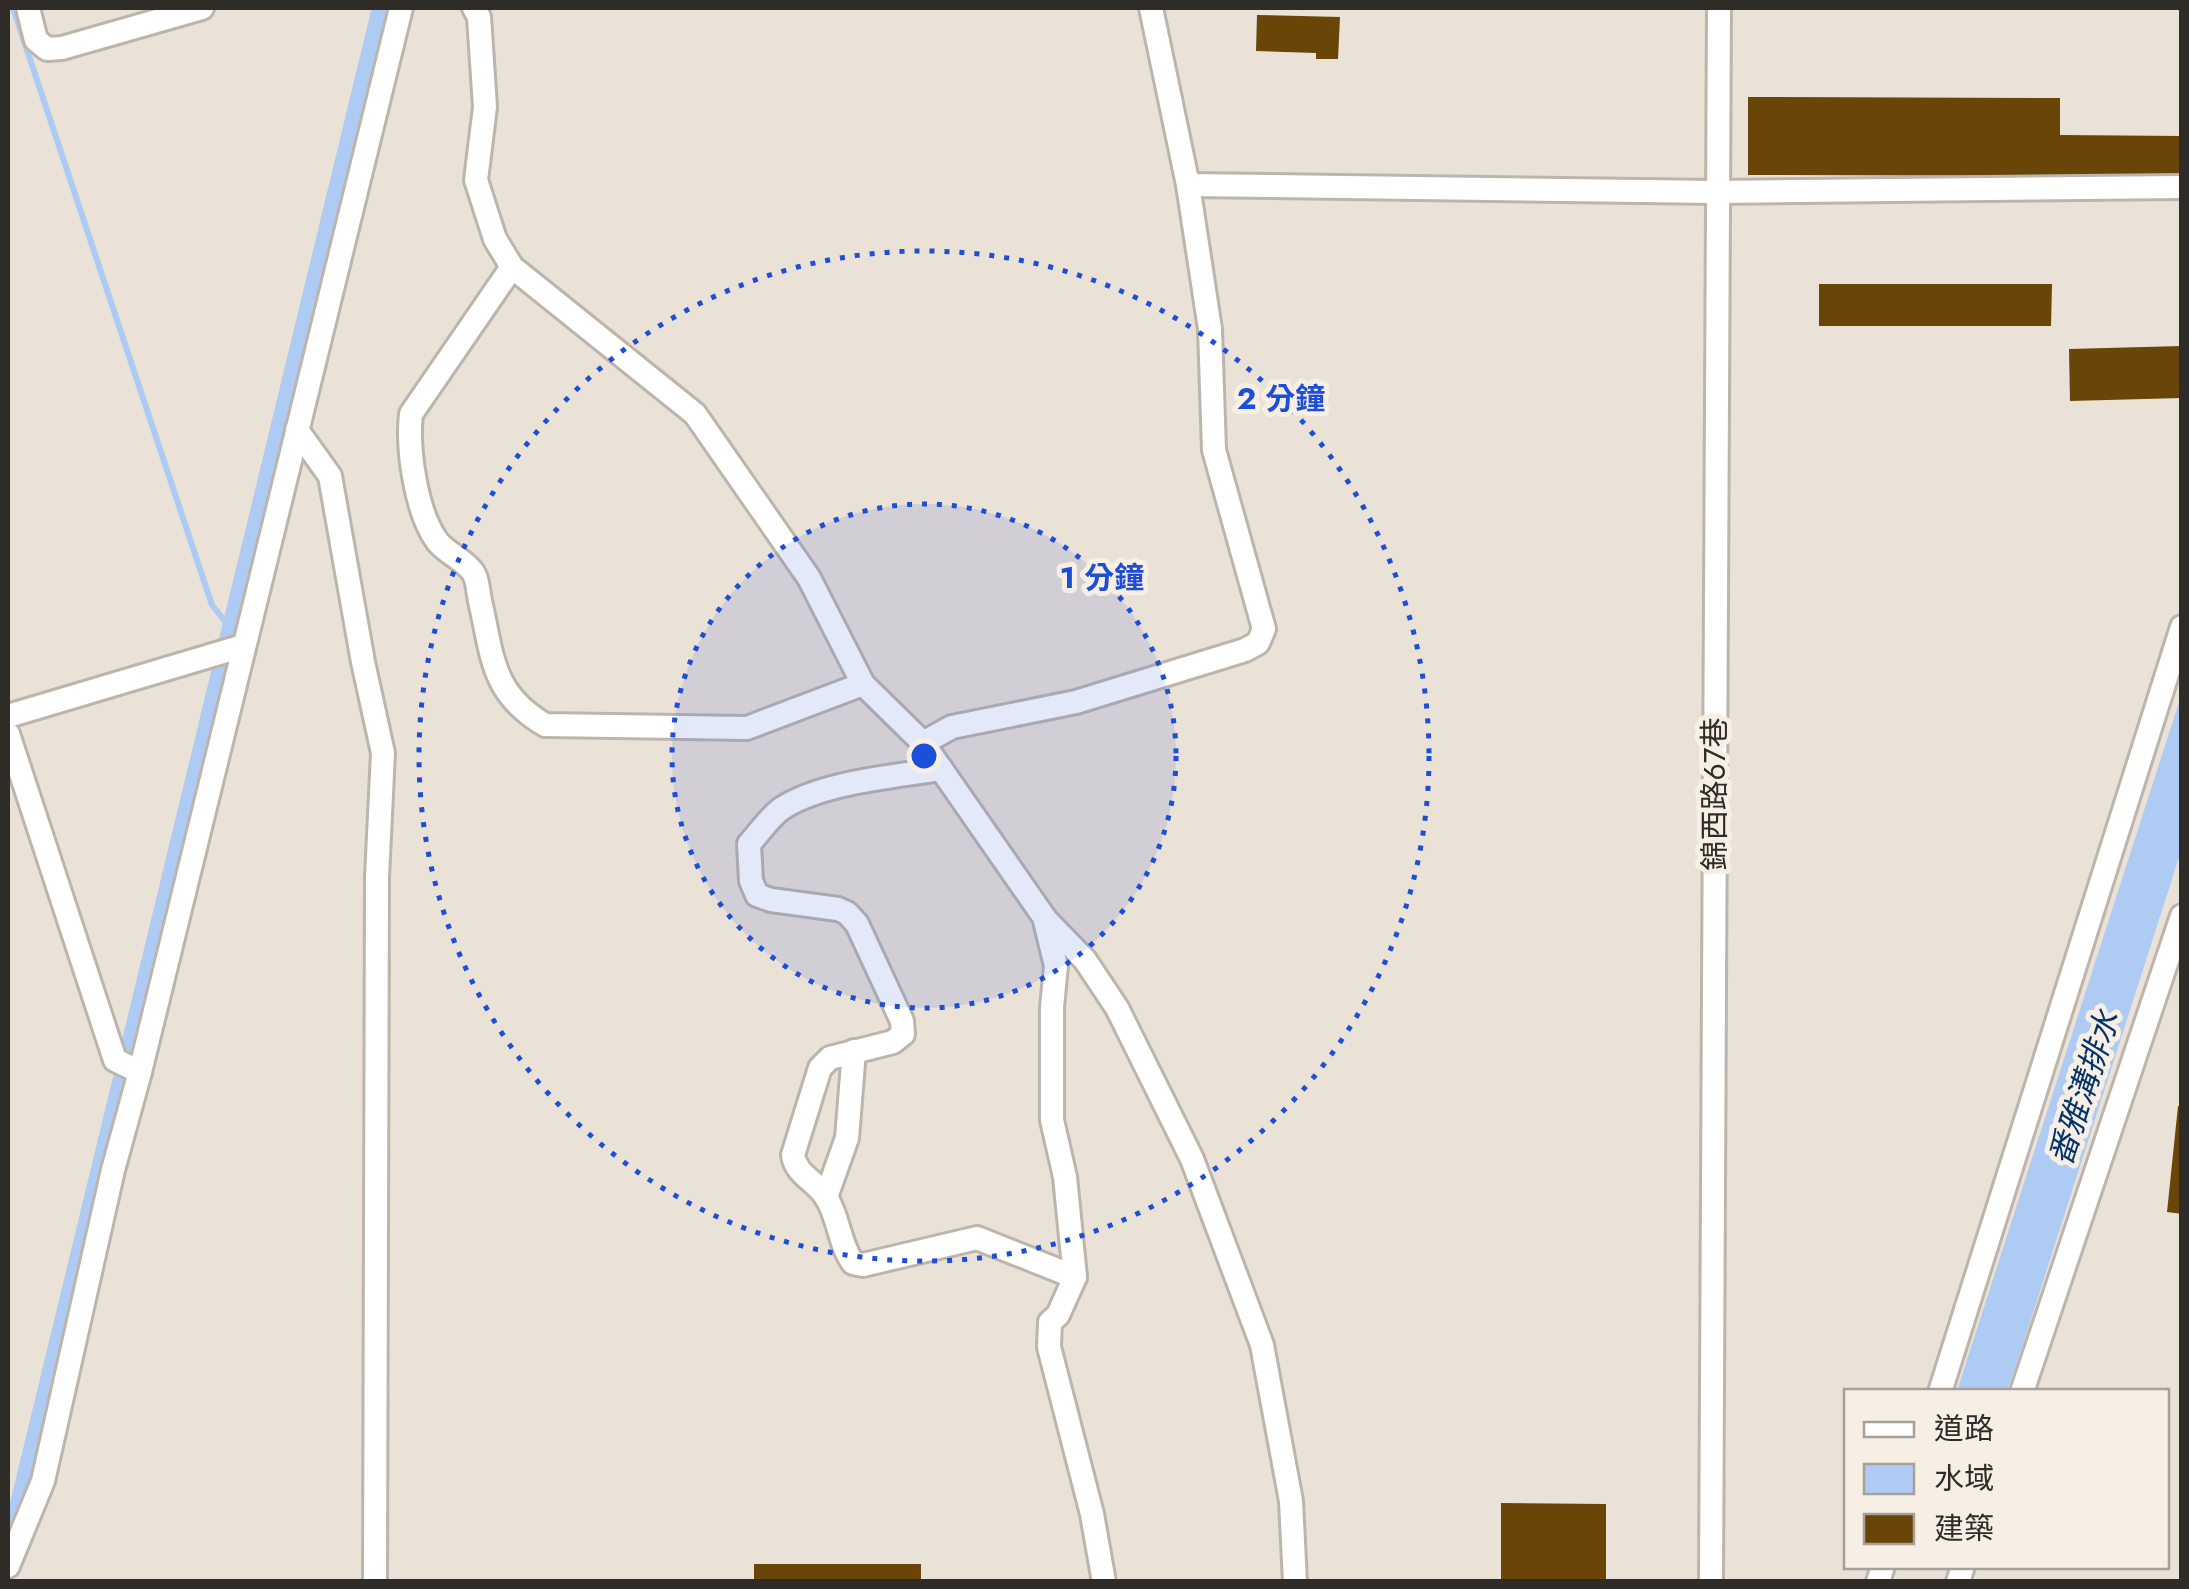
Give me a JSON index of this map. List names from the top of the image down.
{
  "streets": {
    "street": ["錦西路67巷"]
  },
  "water": ["番雅溝排水"],
  "legend": ["道路", "水域", "建築"],
  "rings": ["2 分鐘", "1 分鐘"]
}
